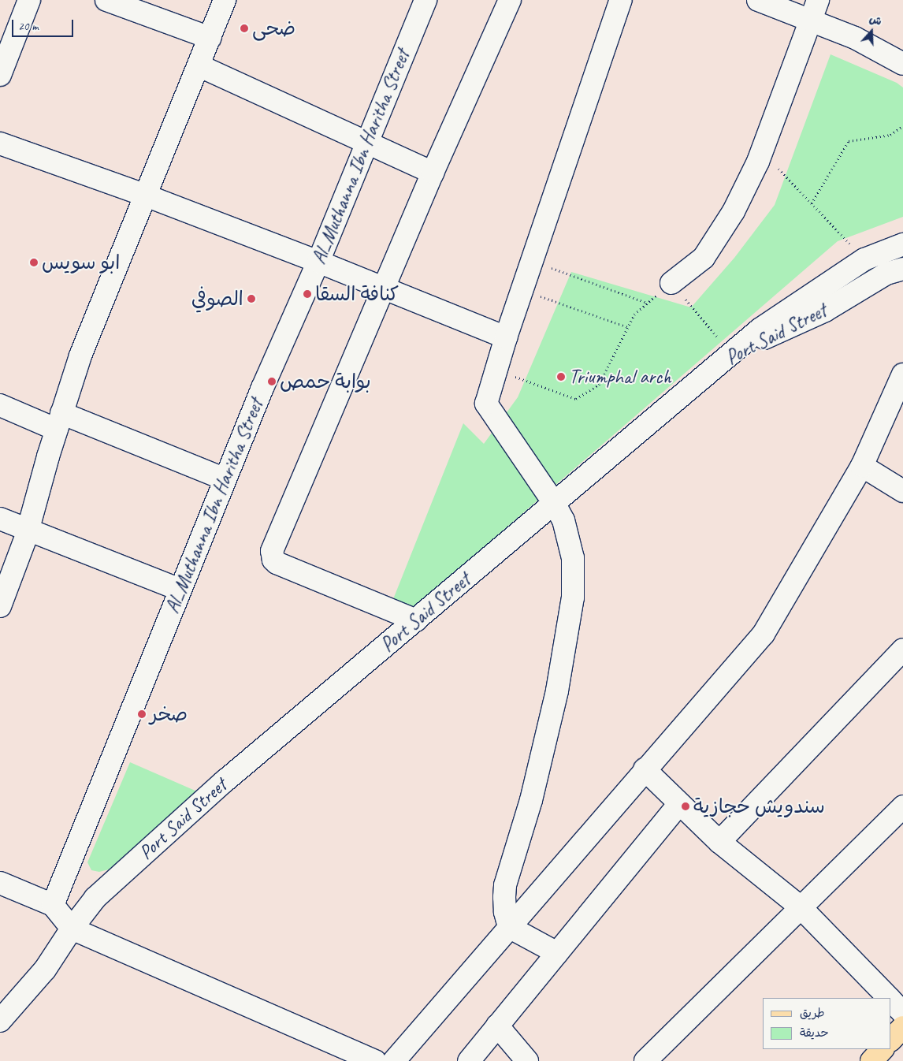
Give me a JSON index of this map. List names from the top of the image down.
{
  "streets": {
    "street": ["Al_Muthanna Ibn Haritha Street", "Port Said Street"]
  },
  "places": [
    "ضحى",
    "ابو سويس",
    "كنافة السقا",
    "الصوفي",
    "Triumphal arch",
    "بوابة حمص",
    "صخر",
    "سندويش حجازية"
  ],
  "legend": ["طريق", "حديقة"],
  "scale_bar": "20 m",
  "north": "top"
}
